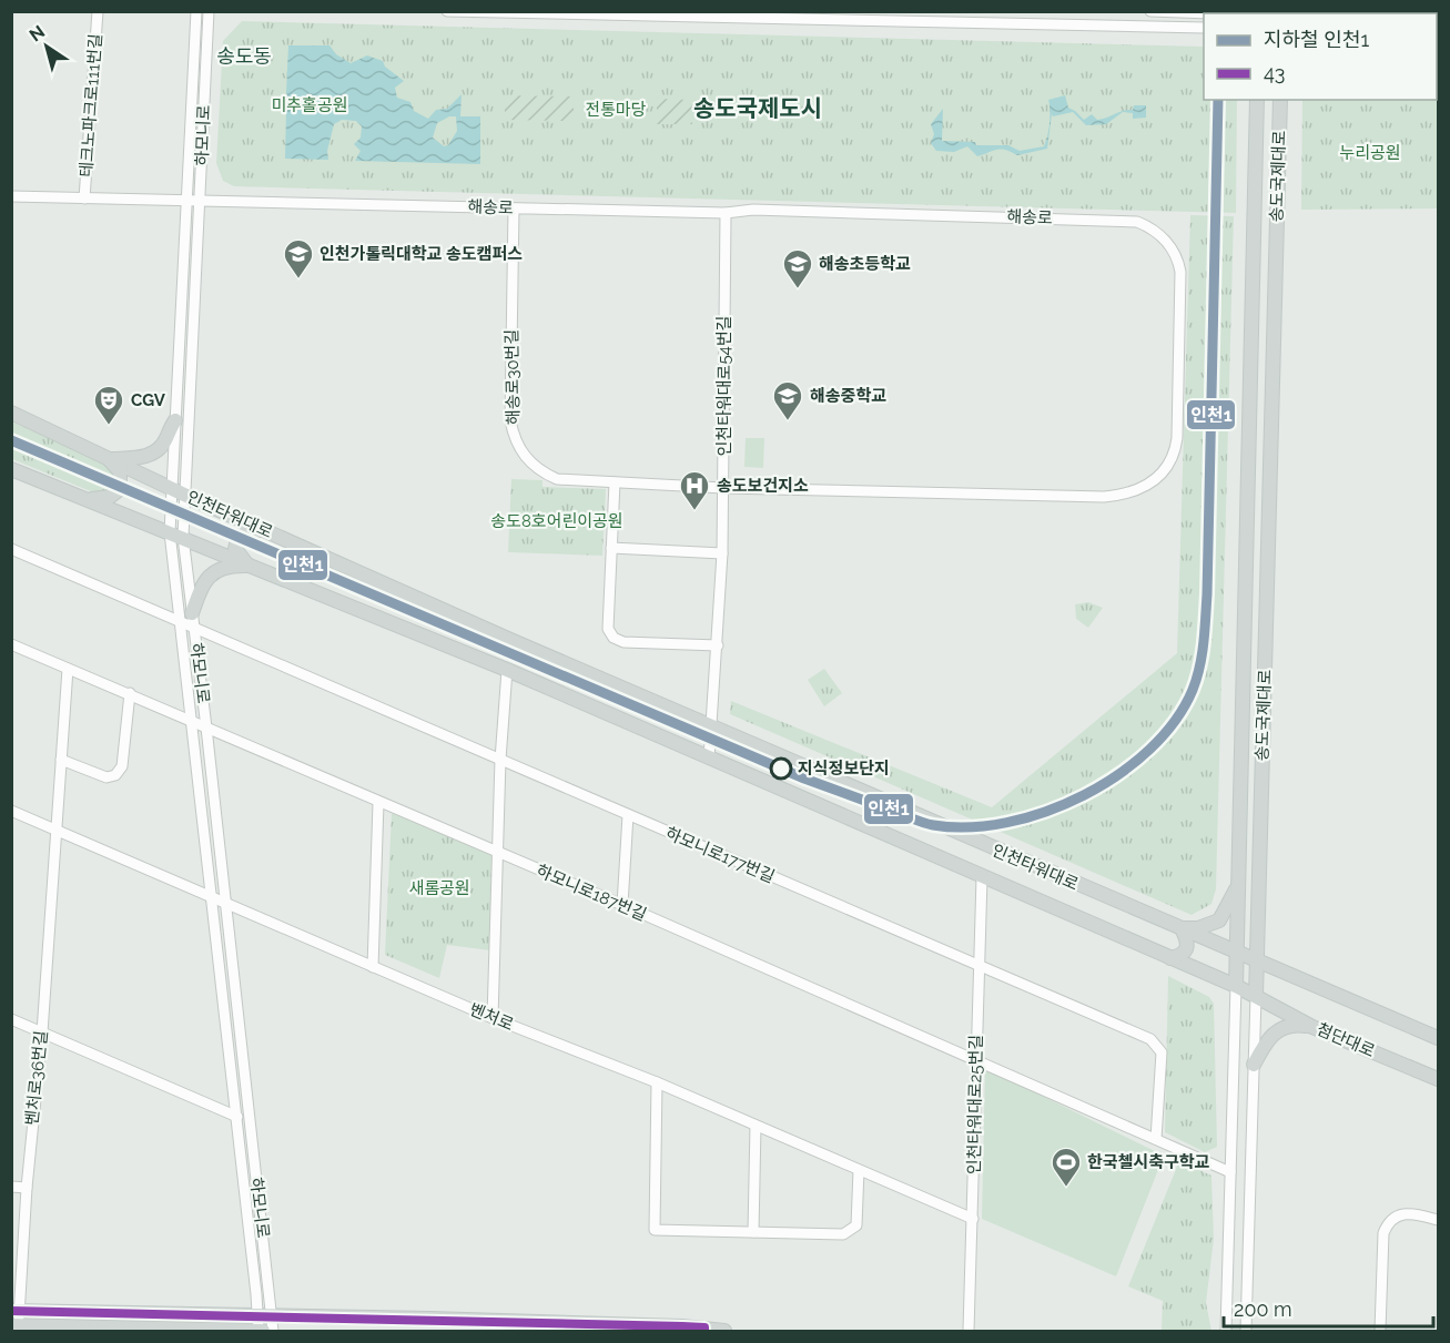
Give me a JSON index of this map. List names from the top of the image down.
{
  "streets": {
    "main road": ["송도국제대로", "인천타워대로", "첨단대로"],
    "street": [
      "테크노파크로111번길",
      "하모니로",
      "해송로",
      "해송로30번길",
      "인천타워대로54번길",
      "하모니로177번길",
      "하모니로187번길",
      "벤처로",
      "벤처로36번길",
      "인천타워대로25번길"
    ]
  },
  "crossings": [
    ["테크노파크로111번길", "해송로"],
    ["하모니로", "해송로"],
    ["하모니로", "인천타워대로"],
    ["하모니로", "하모니로177번길"],
    ["하모니로", "하모니로187번길"],
    ["하모니로", "벤처로"],
    ["송도국제대로", "인천타워대로"],
    ["송도국제대로", "하모니로187번길"],
    ["송도국제대로", "첨단대로"],
    ["해송로", "해송로30번길"],
    ["해송로", "인천타워대로54번길"],
    ["해송로30번길", "인천타워대로54번길"],
    ["인천타워대로54번길", "인천타워대로"],
    ["인천타워대로", "첨단대로"],
    ["인천타워대로", "인천타워대로25번길"],
    ["하모니로177번길", "하모니로187번길"],
    ["하모니로177번길", "인천타워대로25번길"],
    ["하모니로187번길", "벤처로36번길"],
    ["하모니로187번길", "인천타워대로25번길"],
    ["벤처로", "벤처로36번길"],
    ["벤처로", "인천타워대로25번길"]
  ],
  "districts": ["송도동", "송도국제도시"],
  "parks": [
    "미추홀공원",
    "전통마당",
    "누리공원",
    "송도8호어린이공원",
    "새롬공원"
  ],
  "places": {
    "school or university": ["인천가톨릭대학교 송도캠퍼스", "해송초등학교", "해송중학교"],
    "theatre": ["CGV"],
    "hospital": ["송도보건지소"],
    "other": ["지식정보단지"],
    "sports": ["한국첼시축구학교"]
  },
  "lines": ["metro line 인천1", "transit line 43"],
  "legend": ["지하철 인천1", "43"],
  "scale_bar": "200 m",
  "north": "top left"
}
